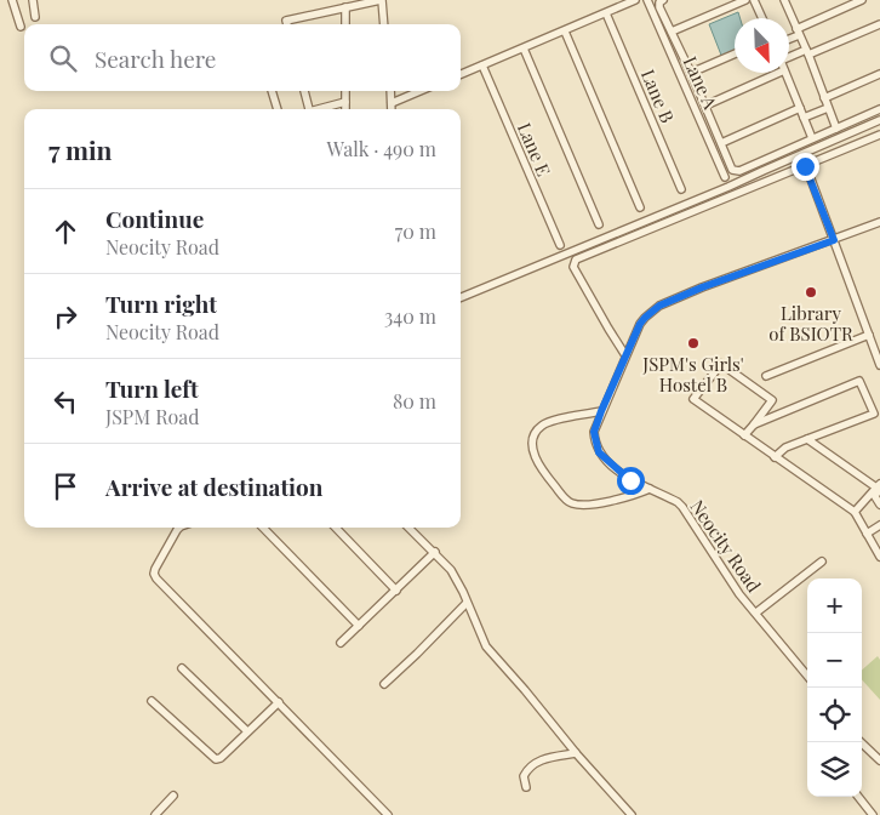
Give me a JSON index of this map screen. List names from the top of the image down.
{
  "streets": {
    "street": [
      "Lane A",
      "Lane B",
      "Lane E",
      "Neocity Road"
    ]
  },
  "places": ["Library of BSIOTR", "JSPM's Girls' Hostel B"],
  "north": "bottom right",
  "page": {
    "search": "Search here",
    "heading": ["7 min", "Walk · 490 m"],
    "list": [
      ["Continue", "Neocity Road", "70 m"],
      ["Turn right", "Neocity Road", "340 m"],
      ["Turn left", "JSPM Road", "80 m"],
      "Arrive at destination"
    ],
    "map_buttons": ["+", "−"]
  }
}
